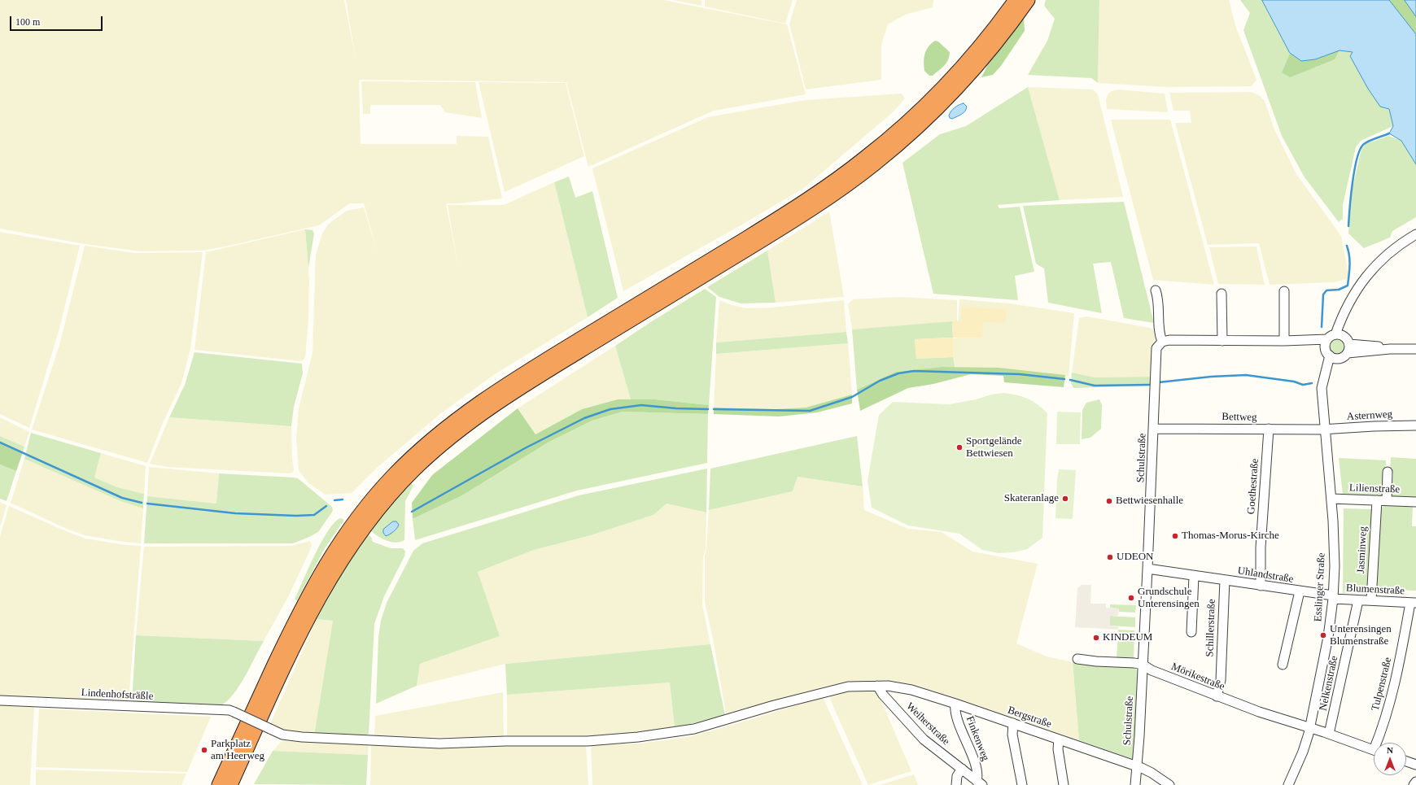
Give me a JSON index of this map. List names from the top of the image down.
{
  "streets": {
    "street": [
      "Asternweg",
      "Bettweg",
      "Schulstraße",
      "Goethestraße",
      "Lilienstraße",
      "Jasminweg",
      "Uhlandstraße",
      "Esslinger Straße",
      "Blumenstraße",
      "Schillerstraße",
      "Mörikestraße",
      "Nelkenstraße",
      "Tulpenstraße",
      "Lindenhofsträßle",
      "Bergstraße",
      "Weiherstraße",
      "Finkenweg"
    ]
  },
  "crossings": [
    ["Asternweg", "Bettweg"],
    ["Asternweg", "Esslinger Straße"],
    ["Bettweg", "Schulstraße"],
    ["Bettweg", "Goethestraße"],
    ["Bettweg", "Esslinger Straße"],
    ["Schulstraße", "Uhlandstraße"],
    ["Schulstraße", "Mörikestraße"],
    ["Schulstraße", "Bergstraße"],
    ["Goethestraße", "Uhlandstraße"],
    ["Lilienstraße", "Jasminweg"],
    ["Lilienstraße", "Esslinger Straße"],
    ["Jasminweg", "Blumenstraße"],
    ["Uhlandstraße", "Esslinger Straße"],
    ["Uhlandstraße", "Blumenstraße"],
    ["Uhlandstraße", "Schillerstraße"],
    ["Esslinger Straße", "Blumenstraße"],
    ["Esslinger Straße", "Mörikestraße"],
    ["Blumenstraße", "Nelkenstraße"],
    ["Blumenstraße", "Tulpenstraße"],
    ["Schillerstraße", "Mörikestraße"],
    ["Mörikestraße", "Nelkenstraße"],
    ["Lindenhofsträßle", "Bergstraße"],
    ["Bergstraße", "Weiherstraße"],
    ["Bergstraße", "Finkenweg"],
    ["Weiherstraße", "Finkenweg"]
  ],
  "places": [
    "Sportgelände Bettwiesen",
    "Skateranlage",
    "Bettwiesenhalle",
    "Thomas-Morus-Kirche",
    "UDEON",
    "Grundschule Unterensingen",
    "Unterensingen Blumenstraße",
    "KINDEUM",
    "Parkplatz am Heerweg"
  ],
  "scale_bar": "100 m",
  "north": "top"
}
